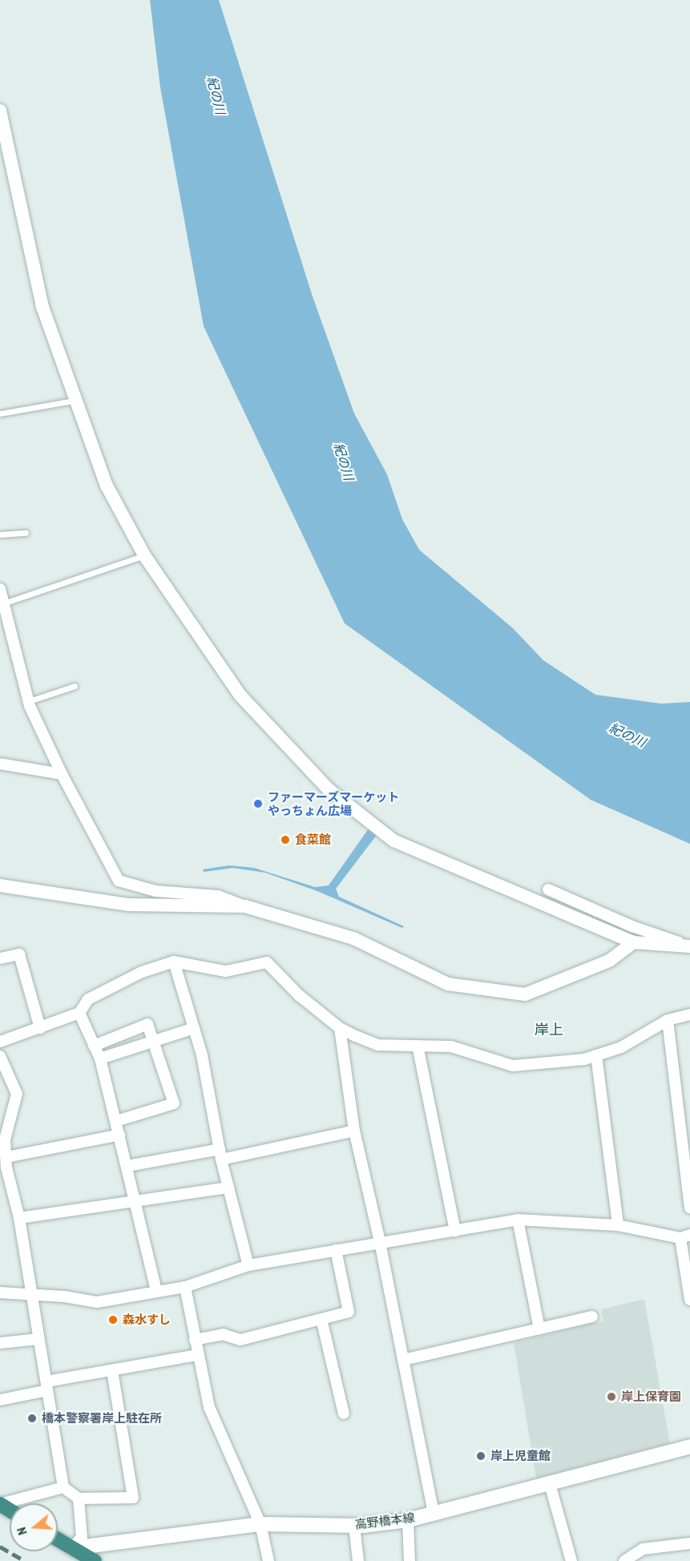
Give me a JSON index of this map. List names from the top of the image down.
{
  "streets": {
    "main road": ["高野橋本線"]
  },
  "districts": ["岸上"],
  "water": ["紀の川"],
  "places": [
    "ファーマーズマーケット やっちょん広場",
    "食菜館",
    "森水すし",
    "岸上保育園",
    "橋本警察署岸上駐在所",
    "岸上児童館"
  ],
  "north": "left"
}
